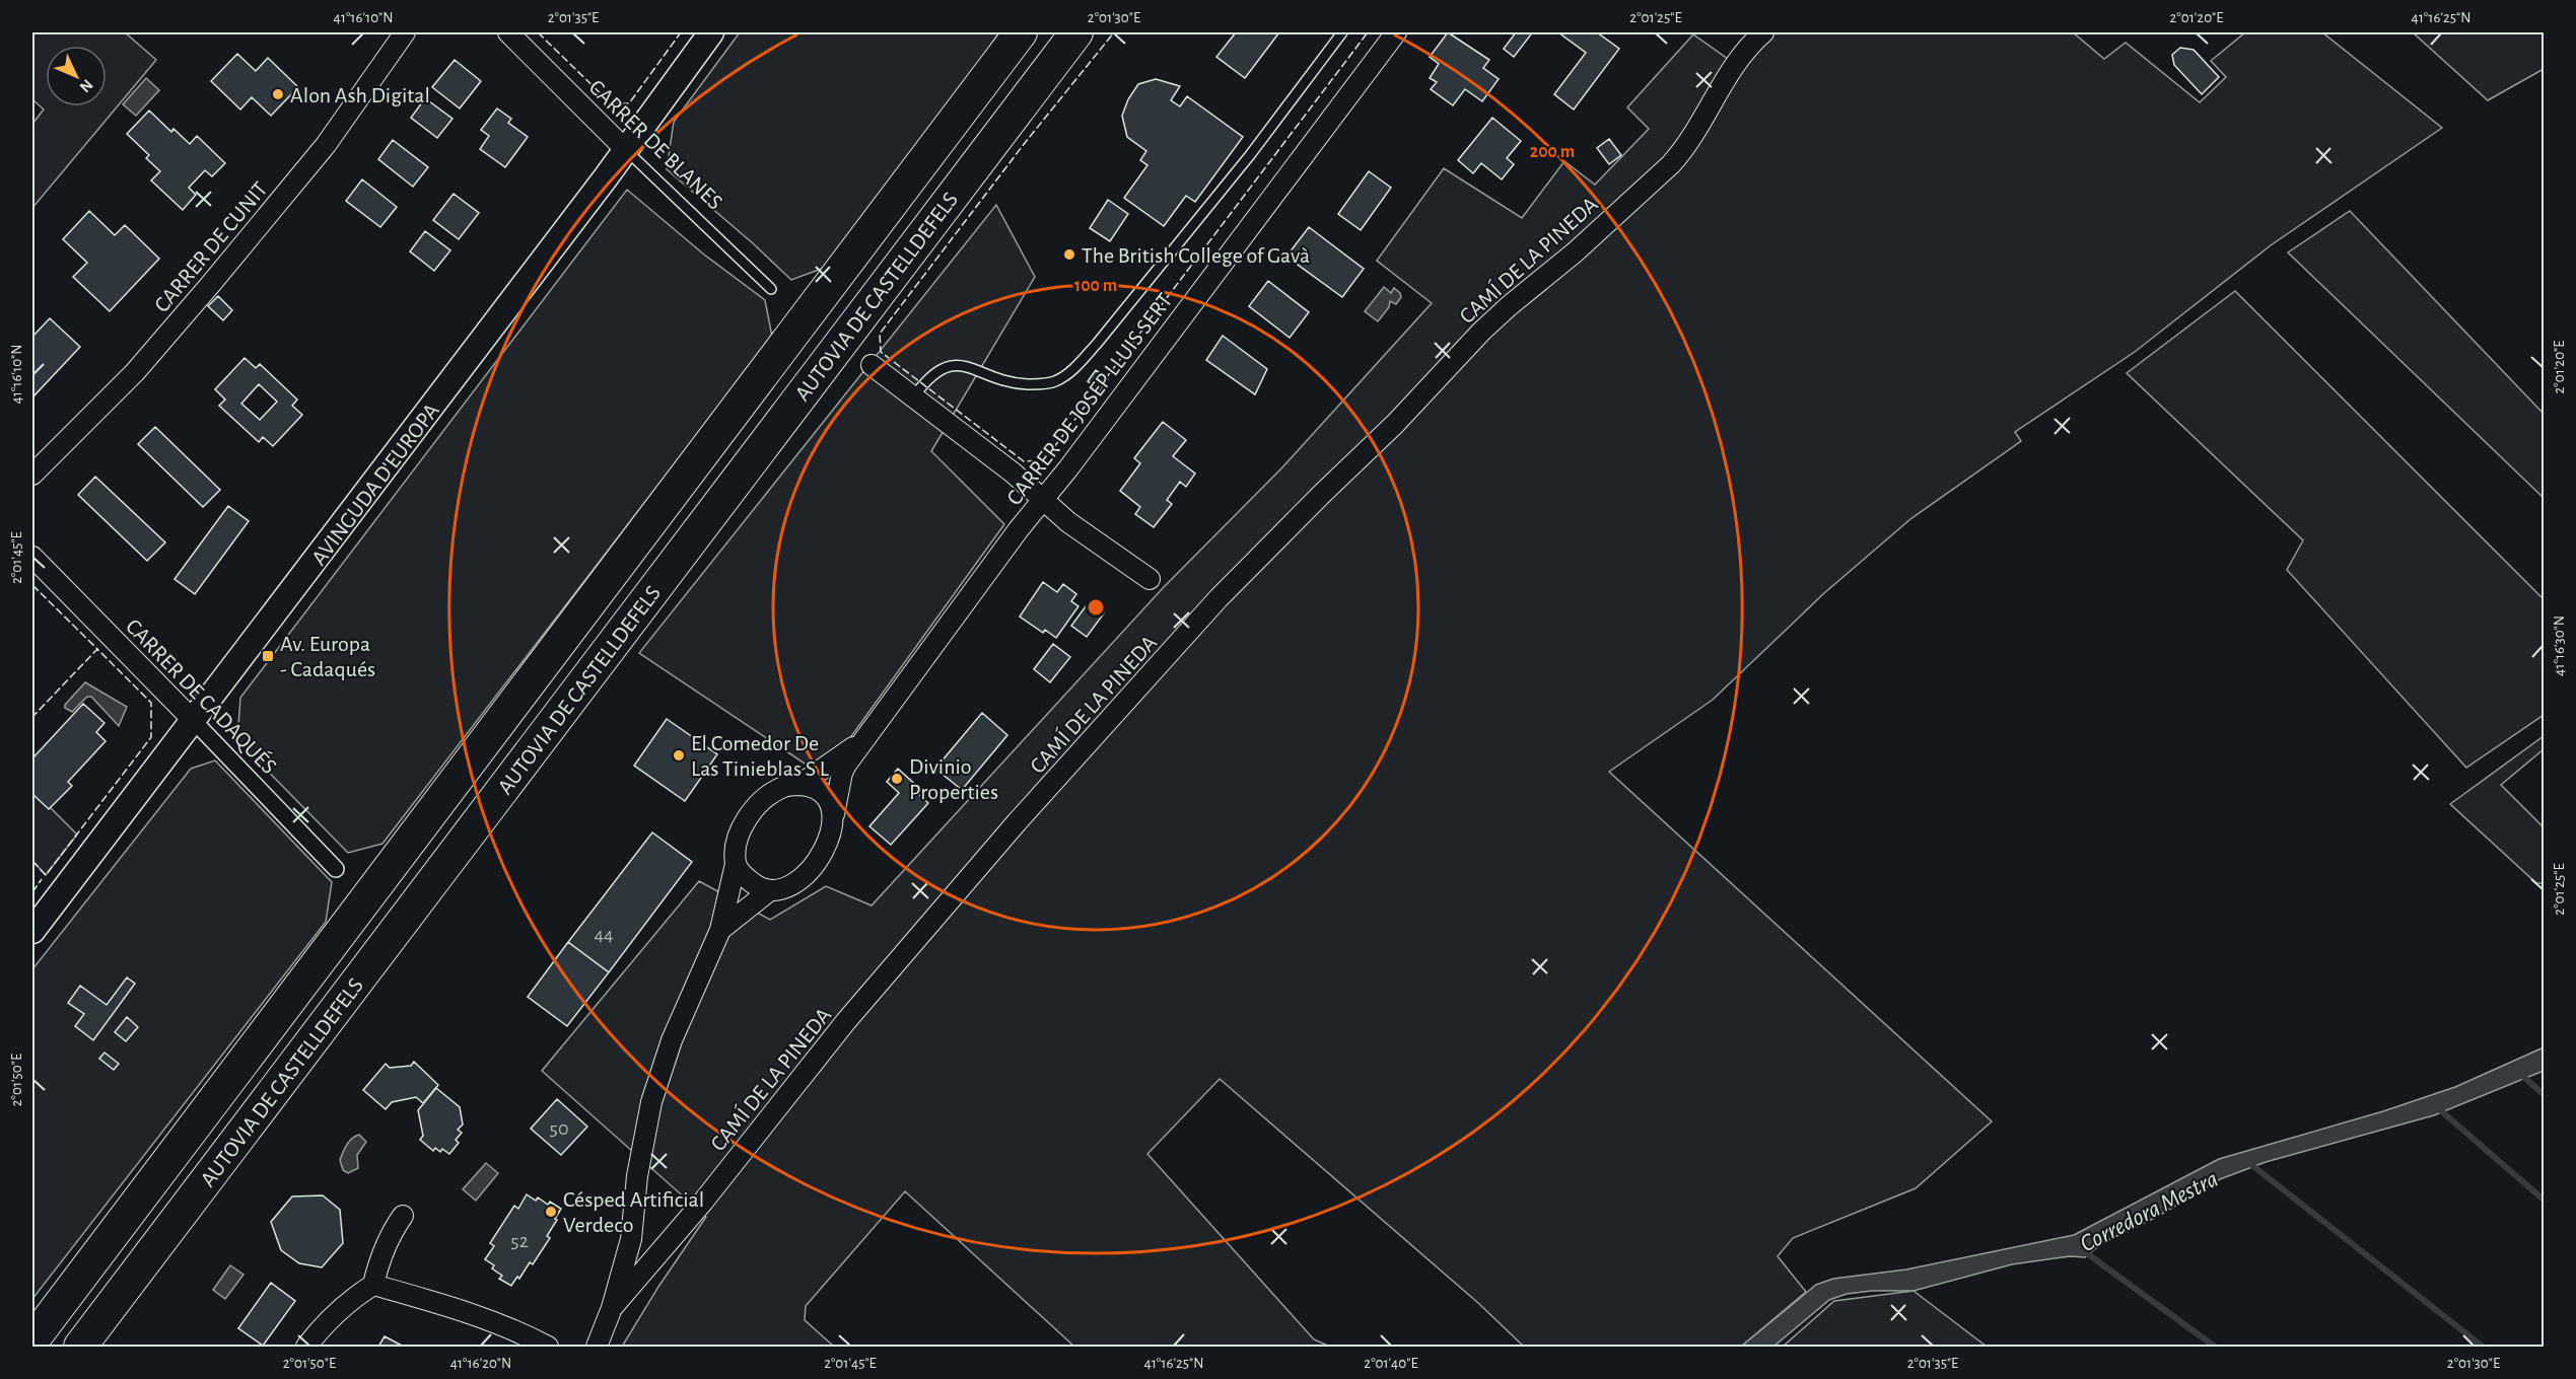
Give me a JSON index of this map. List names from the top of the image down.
{
  "streets": {
    "highway": ["AUTOVIA DE CASTELLDEFELS"],
    "street": [
      "CARRER DE BLANES",
      "CARRER DE CUNIT",
      "CAMÍ DE LA PINEDA",
      "CARRER DE JOSEP LLUIS SERT",
      "AVINGUDA D'EUROPA",
      "CARRER DE CADAQUÉS"
    ]
  },
  "crossings": [
    ["CARRER DE BLANES", "AVINGUDA D'EUROPA"],
    ["CAMÍ DE LA PINEDA", "CARRER DE JOSEP LLUIS SERT"],
    ["AVINGUDA D'EUROPA", "CARRER DE CADAQUÉS"]
  ],
  "water": ["Corredora Mestra"],
  "places": {
    "other": [
      "Alon Ash Digital",
      "The British College of Gavà",
      "El Comedor De Las Tinieblas S L",
      "Divinio Properties",
      "Césped Artificial Verdeco"
    ],
    "transit": ["Av. Europa - Cadaqués"]
  },
  "house_numbers": ["44", "50", "52"],
  "north": "bottom right",
  "coordinates": [
    "41°16'10\"N",
    "2°01'35\"E",
    "2°01'30\"E",
    "2°01'25\"E",
    "2°01'20\"E",
    "41°16'25\"N",
    "2°01'45\"E",
    "41°16'30\"N",
    "2°01'50\"E",
    "41°16'20\"N",
    "2°01'40\"E"
  ],
  "rings": ["200 m", "100 m"]
}
